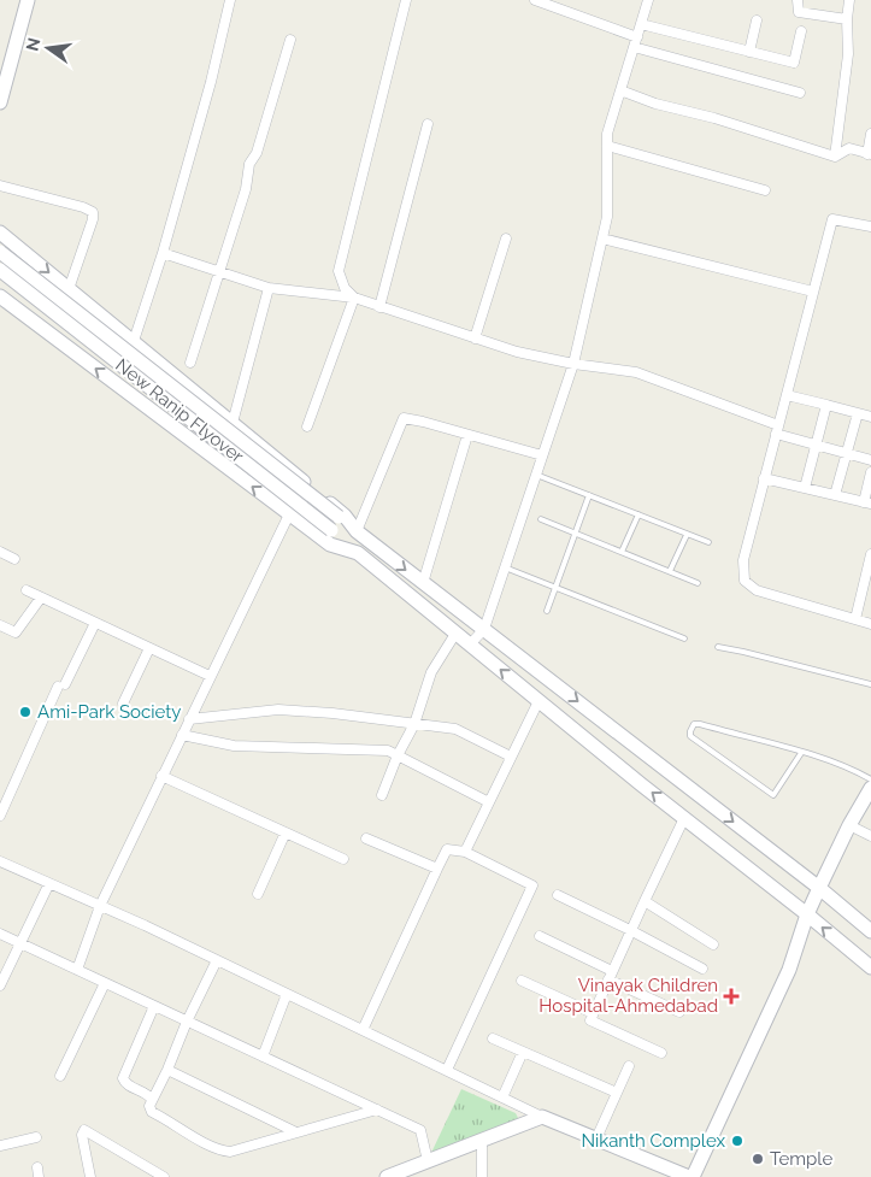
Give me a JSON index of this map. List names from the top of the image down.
{
  "streets": {
    "main road": ["New Ranip Flyover"]
  },
  "places": {
    "other": ["Ami-Park Society", "Nikanth Complex", "Temple"],
    "health": ["Vinayak Children Hospital-Ahmedabad"]
  },
  "north": "left"
}
